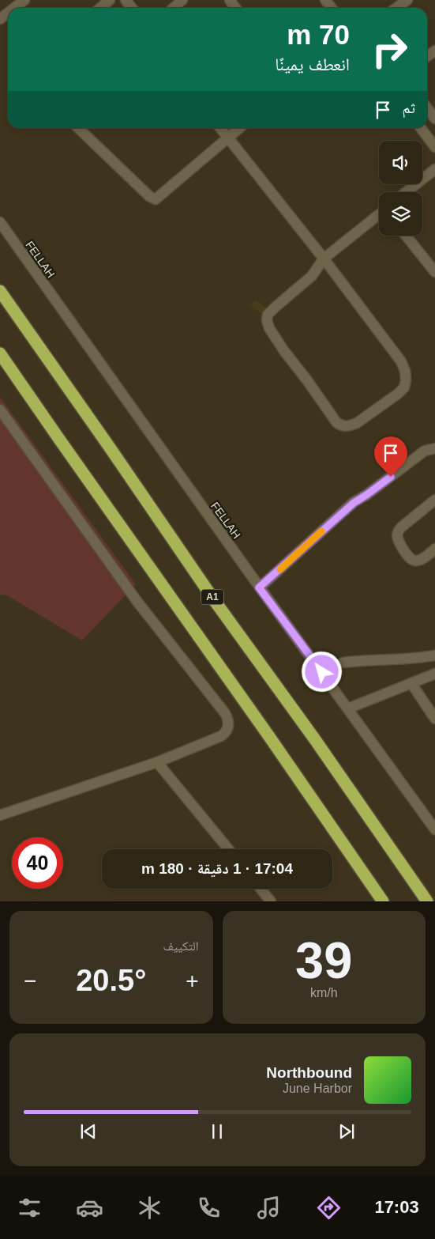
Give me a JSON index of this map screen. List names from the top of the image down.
{
  "streets": {
    "highway": ["A1"],
    "street": ["FELLAH"]
  },
  "page": {
    "turn": ["70 m", "انعطف يمينًا"],
    "then": "ثم",
    "limit": "40",
    "trip": "17:04 · 1 دقيقة · 180 m",
    "tile": [
      ["39", "km/h"],
      "التكييف"
    ],
    "heat": ["−", "20.5°", "+"],
    "song": ["Northbound", "June Harbor"],
    "tabs": "17:03"
  }
}
